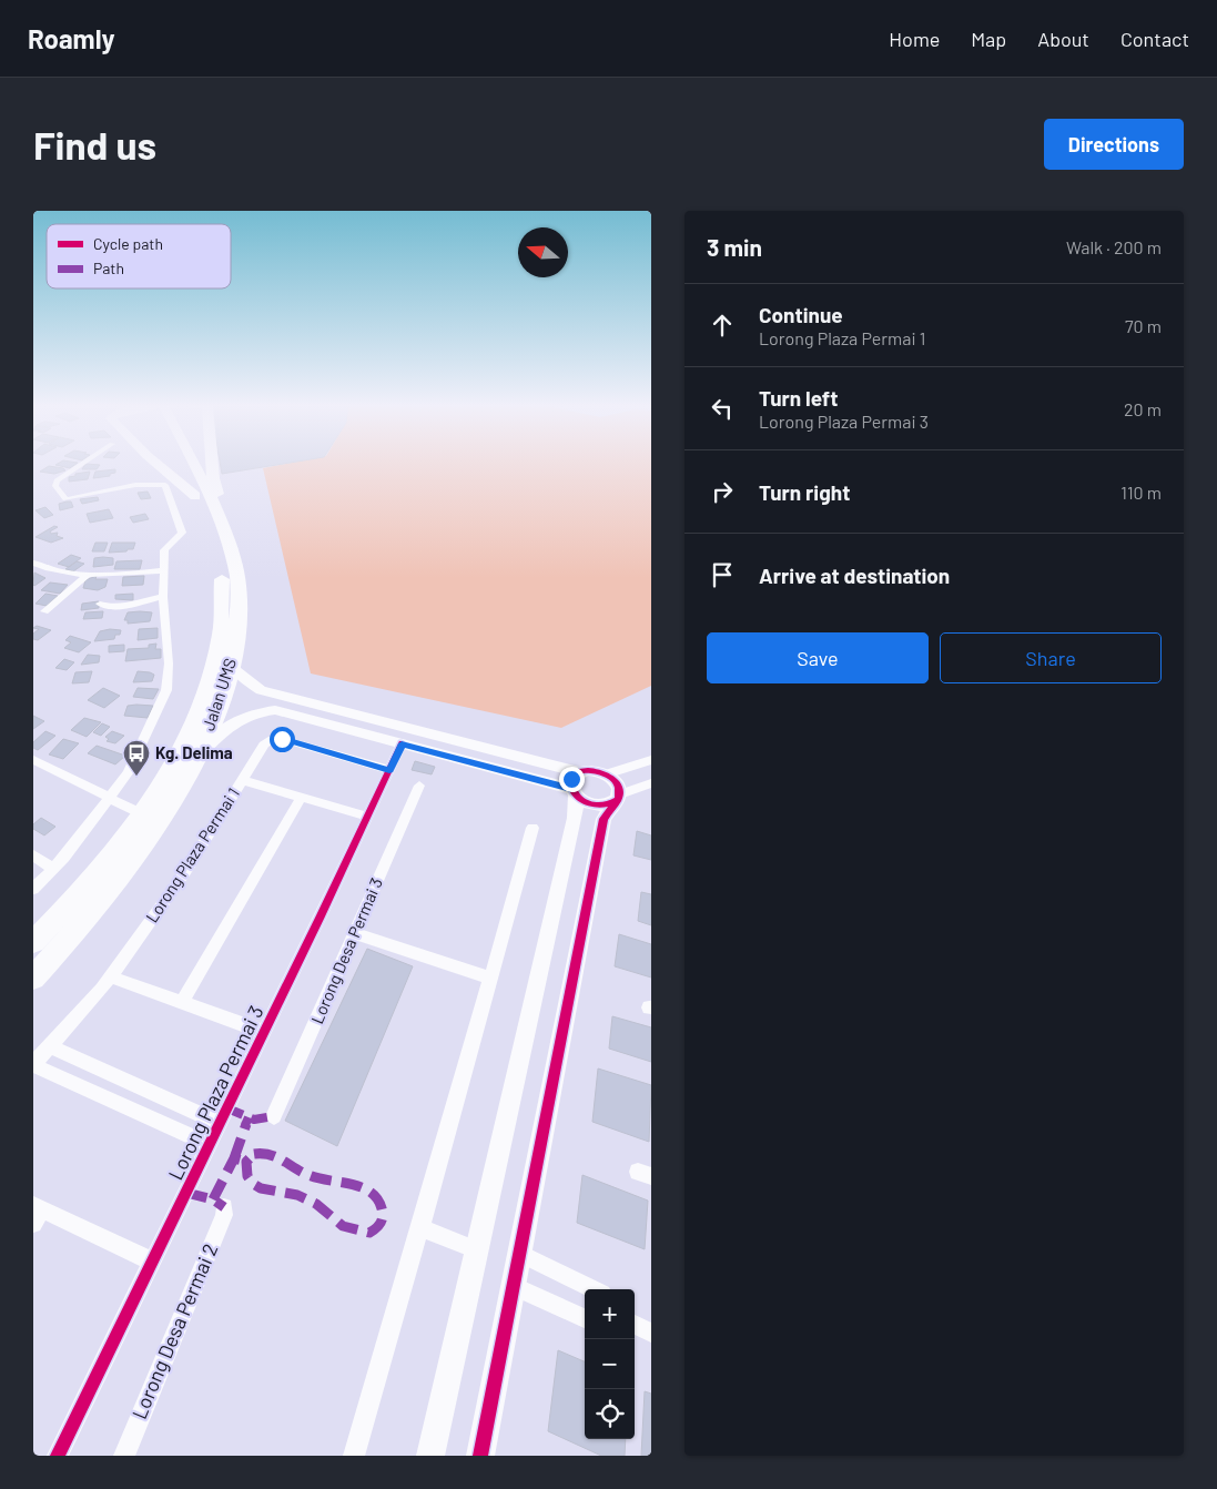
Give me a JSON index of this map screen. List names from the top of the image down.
{
  "streets": {
    "highway": ["Jalan UMS"],
    "street": [
      "Lorong Plaza Permai 1",
      "Lorong Desa Permai 3",
      "Lorong Plaza Permai 3",
      "Lorong Desa Permai 2"
    ]
  },
  "crossings": [
    ["Lorong Plaza Permai 1", "Lorong Plaza Permai 3"]
  ],
  "places": {
    "bus stop": ["Kg. Delima"]
  },
  "legend": ["Cycle path", "Path"],
  "north": "left",
  "page": {
    "header": "Roamly",
    "nav": [
      "Home",
      "Map",
      "About",
      "Contact"
    ],
    "buttons": [
      "Directions",
      ["Save", "Share"]
    ],
    "title": "Find us",
    "heading": ["3 min", "Walk · 200 m"],
    "list": [
      ["Continue", "Lorong Plaza Permai 1", "70 m"],
      ["Turn left", "Lorong Plaza Permai 3", "20 m"],
      ["Turn right", "110 m"],
      "Arrive at destination"
    ],
    "map_buttons": ["+", "−"]
  }
}
